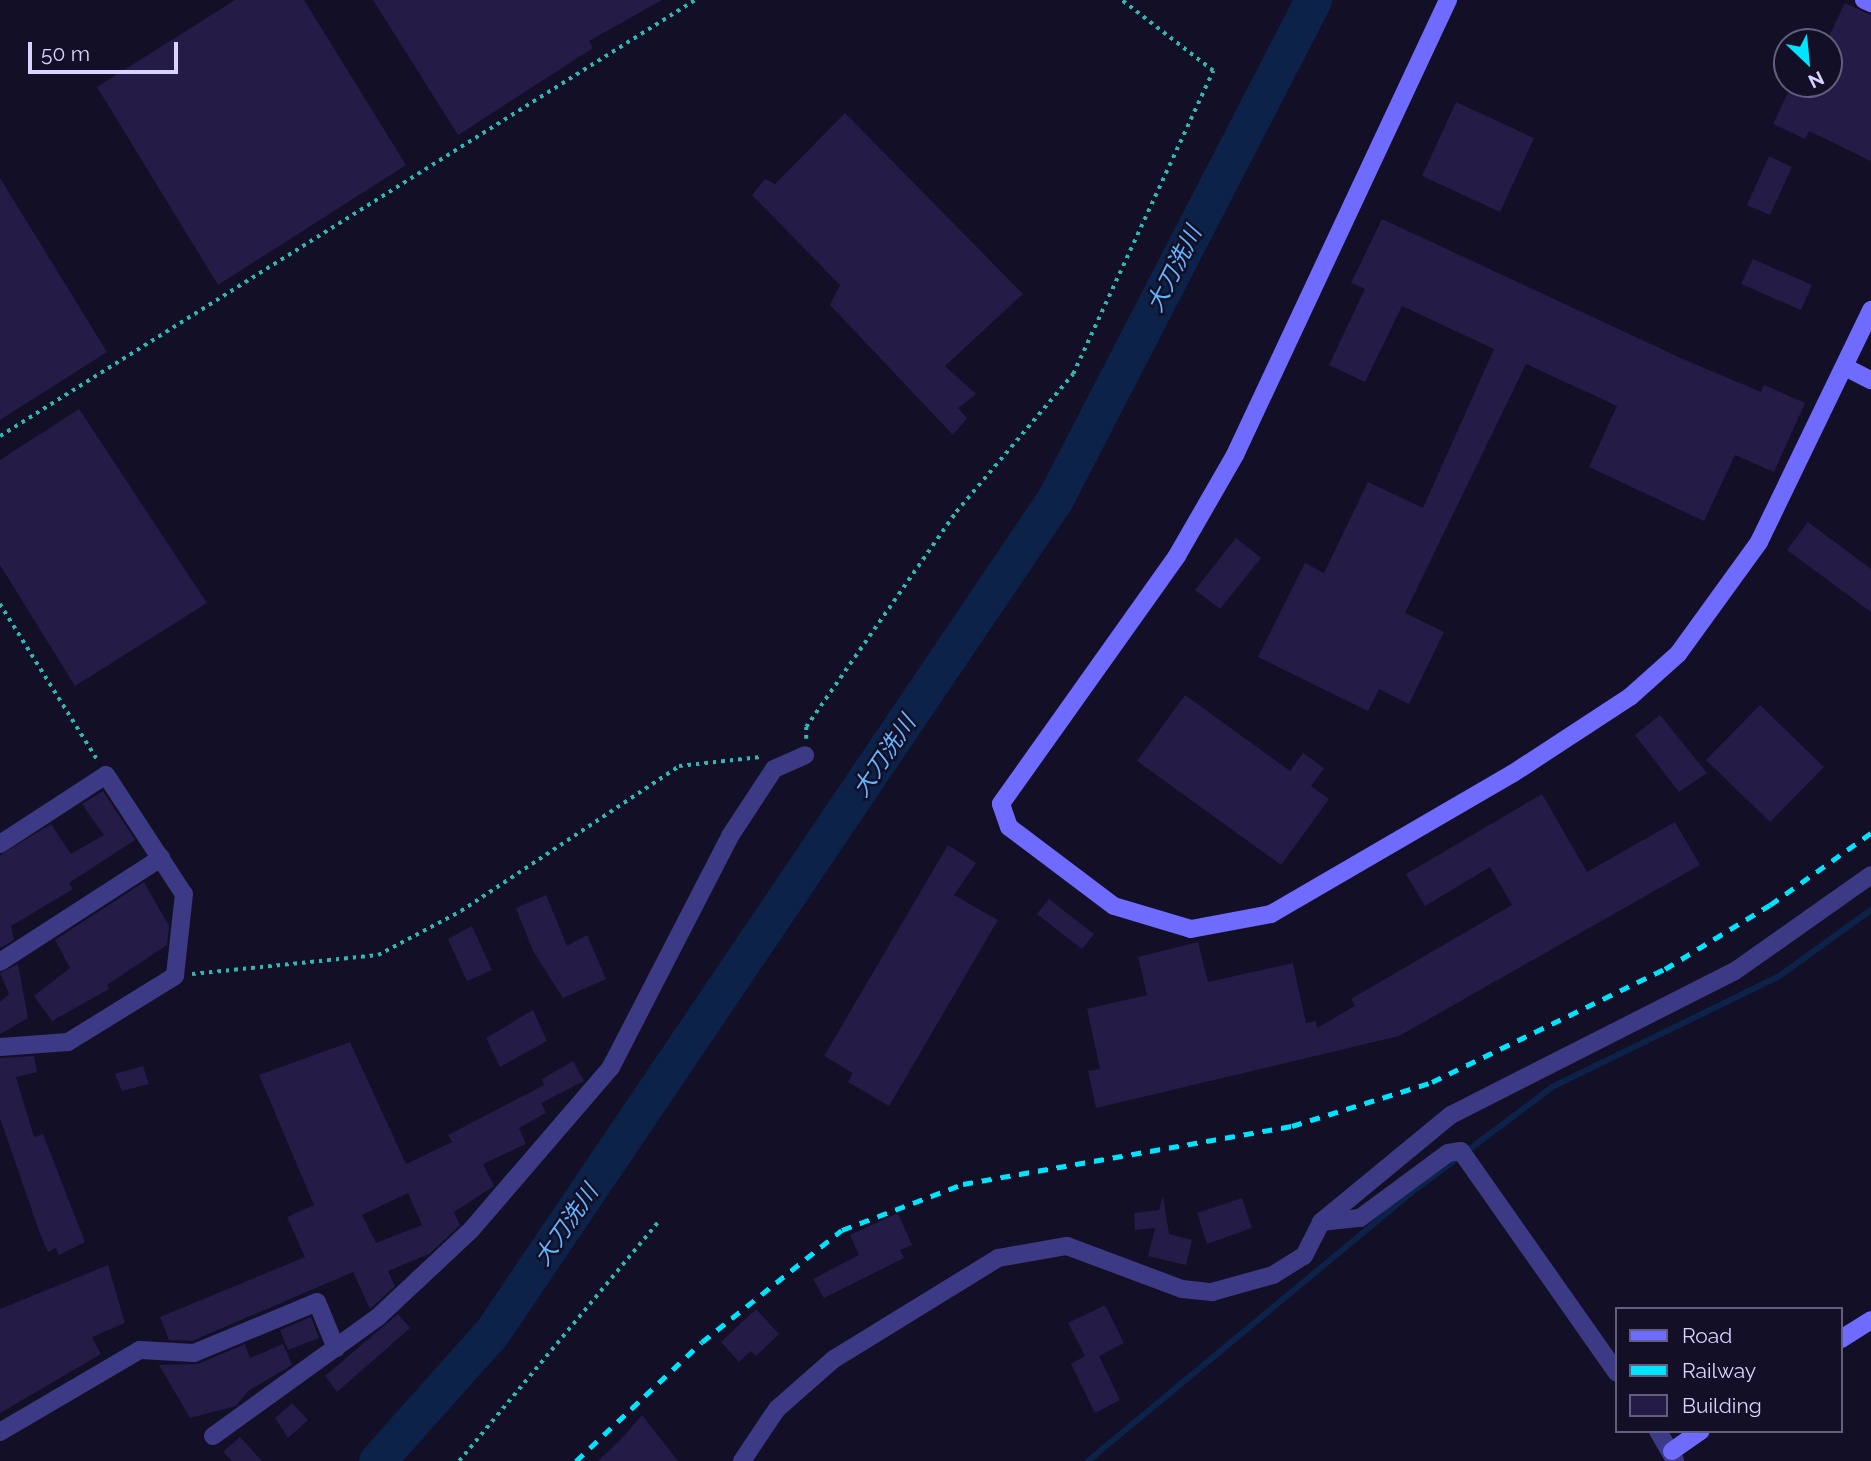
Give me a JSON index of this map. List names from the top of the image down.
{
  "water": ["大刀洗川"],
  "legend": ["Road", "Railway", "Building"],
  "scale_bar": "50 m",
  "north": "bottom right"
}
